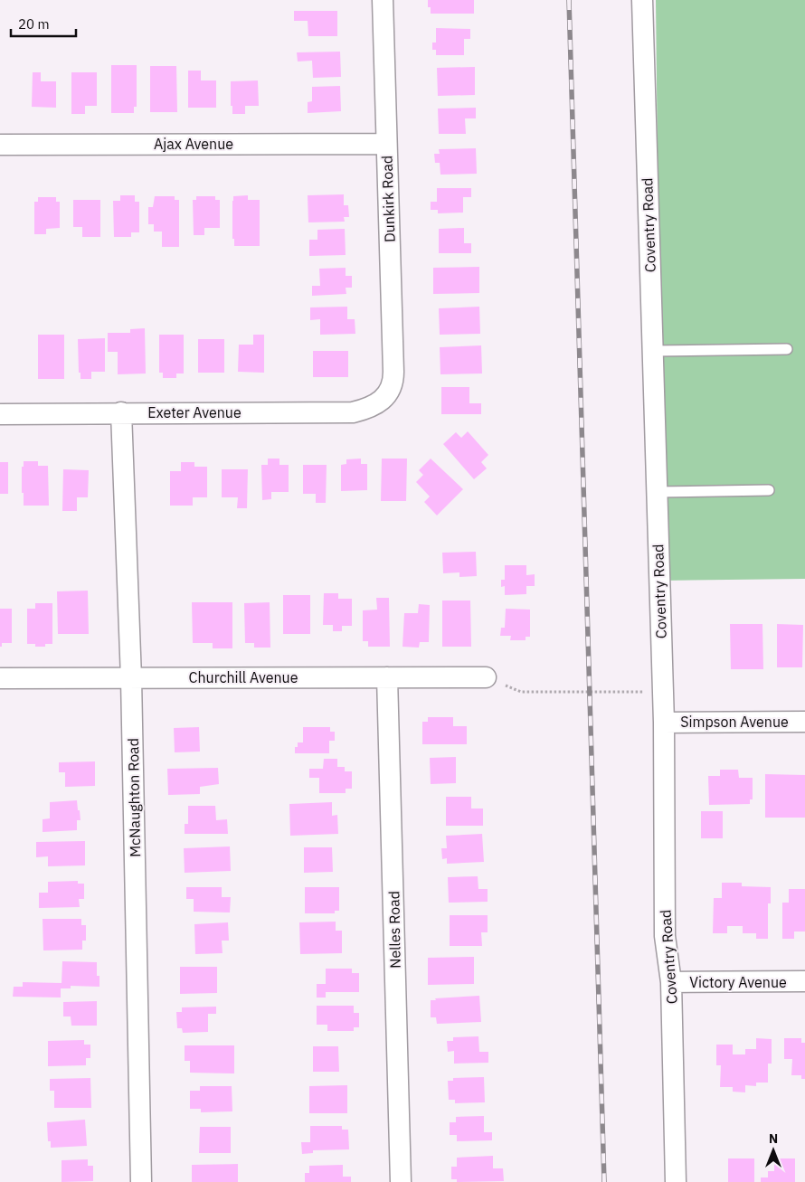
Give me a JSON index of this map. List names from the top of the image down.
{
  "streets": {
    "street": [
      "Ajax Avenue",
      "Dunkirk Road",
      "Coventry Road",
      "Exeter Avenue",
      "Churchill Avenue",
      "Simpson Avenue",
      "McNaughton Road",
      "Nelles Road",
      "Victory Avenue"
    ]
  },
  "crossings": [
    ["Ajax Avenue", "Dunkirk Road"],
    ["Dunkirk Road", "Exeter Avenue"],
    ["Coventry Road", "Simpson Avenue"],
    ["Coventry Road", "Victory Avenue"],
    ["Exeter Avenue", "McNaughton Road"],
    ["Churchill Avenue", "McNaughton Road"],
    ["Churchill Avenue", "Nelles Road"]
  ],
  "scale_bar": "20 m",
  "north": "top"
}
